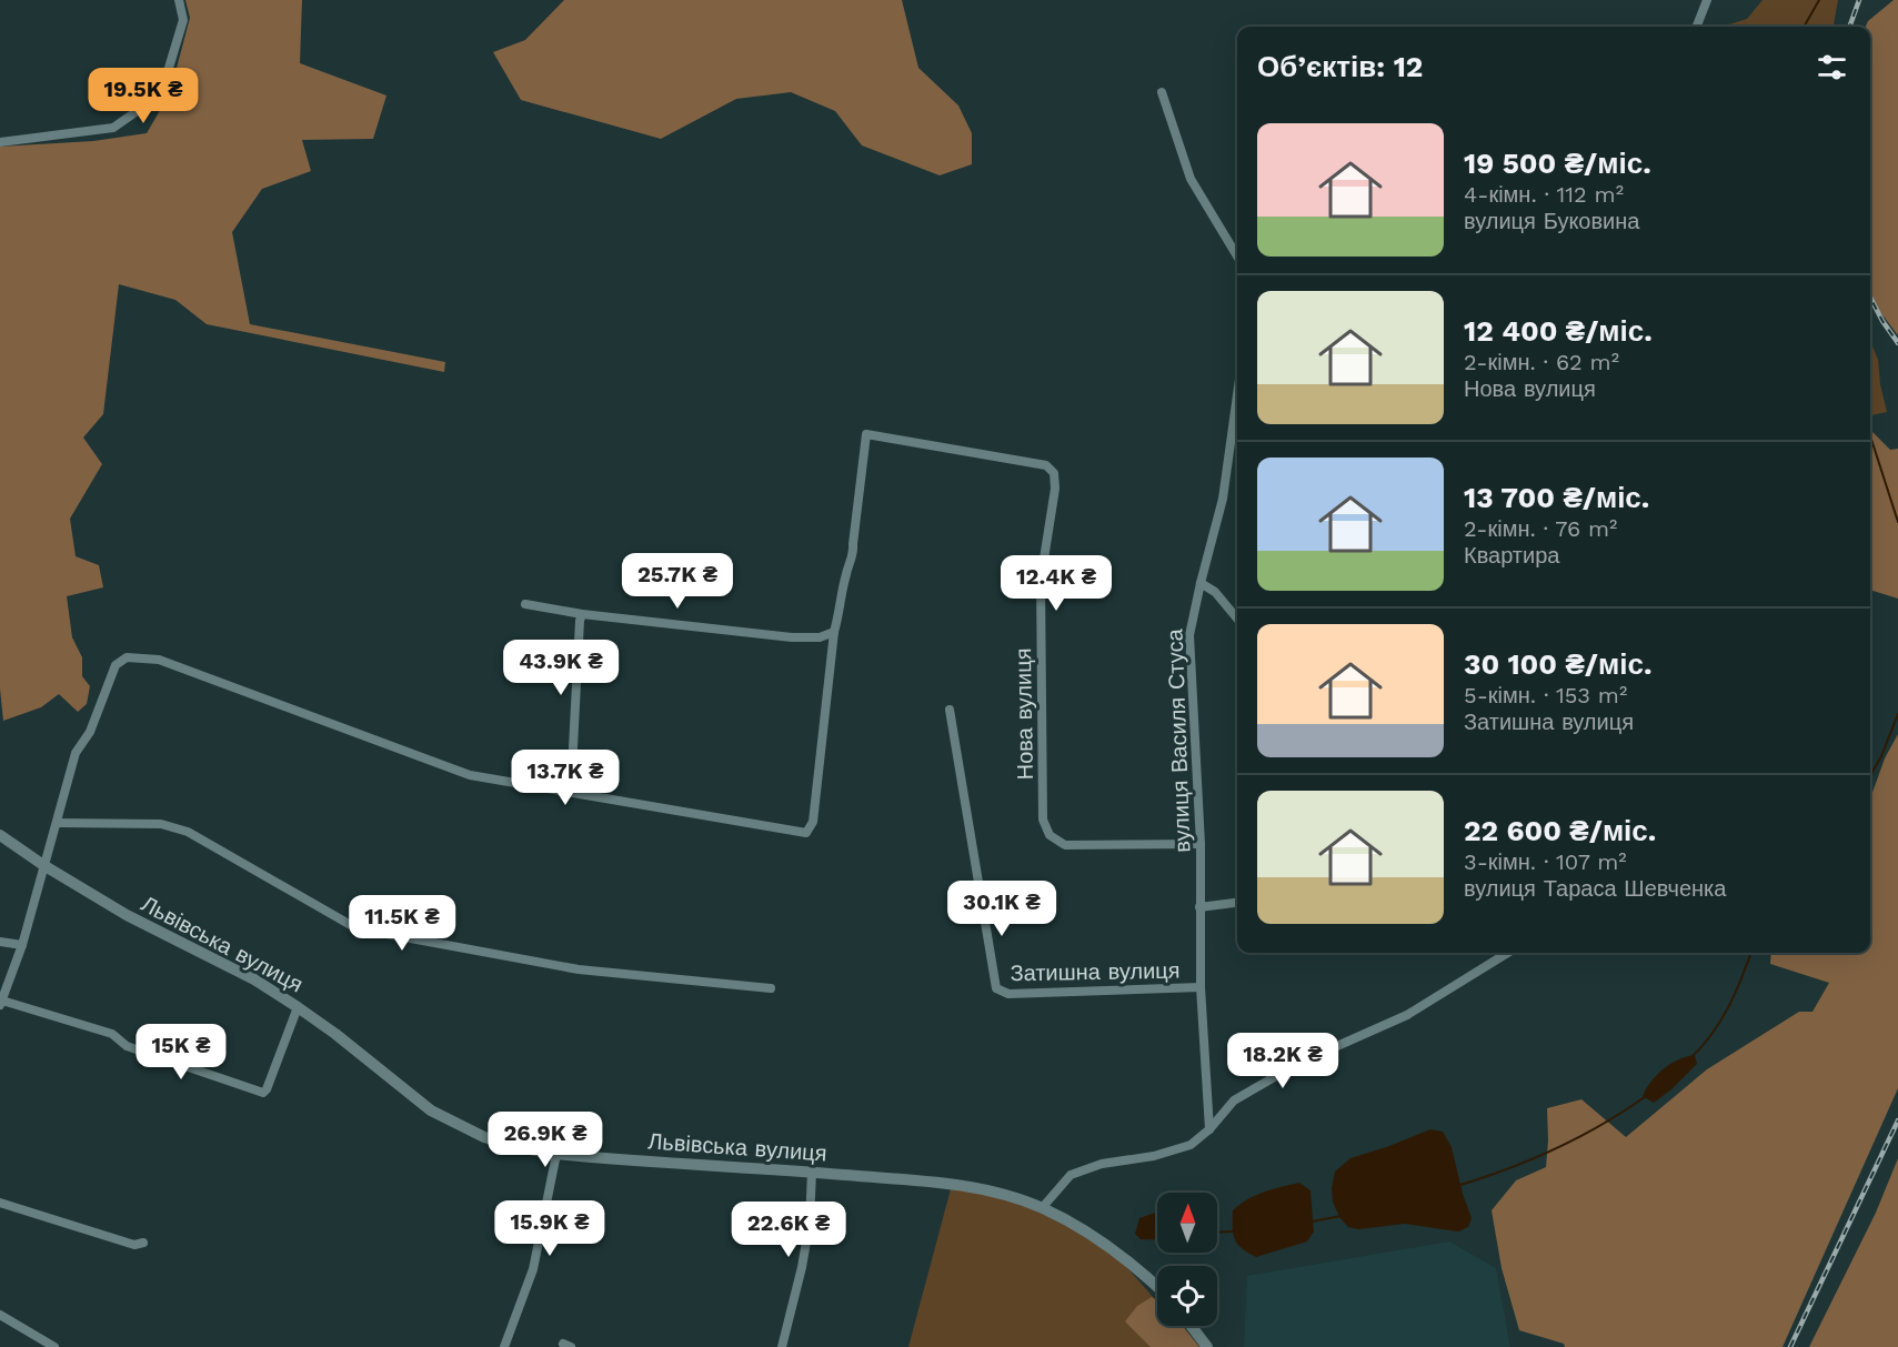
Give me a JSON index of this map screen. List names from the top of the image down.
{
  "streets": {
    "main road": ["Львівська вулиця"],
    "street": ["Нова вулиця", "вулиця Василя Стуса", "Затишна вулиця"]
  },
  "crossings": [
    ["Нова вулиця", "вулиця Василя Стуса"],
    ["вулиця Василя Стуса", "Затишна вулиця"]
  ],
  "north": "top",
  "page": {
    "heading": "Об’єктів: 12",
    "price": [
      "19.5K ₴",
      "25.7K ₴",
      "12.4K ₴",
      "43.9K ₴",
      "13.7K ₴",
      "30.1K ₴",
      "11.5K ₴",
      "15K ₴",
      "18.2K ₴",
      "26.9K ₴",
      "15.9K ₴",
      "22.6K ₴"
    ],
    "list": [
      {
        "name": "19 500 ₴/міс.",
        "note": "4-кімн. · 112 m² · вулиця Буковина"
      },
      {
        "name": "12 400 ₴/міс.",
        "note": "2-кімн. · 62 m² · Нова вулиця"
      },
      {
        "name": "13 700 ₴/міс.",
        "note": "2-кімн. · 76 m² · Квартира"
      },
      {
        "name": "30 100 ₴/міс.",
        "note": "5-кімн. · 153 m² · Затишна вулиця"
      },
      {
        "name": "22 600 ₴/міс.",
        "note": "3-кімн. · 107 m² · вулиця Тараса Шевченка"
      }
    ]
  }
}
